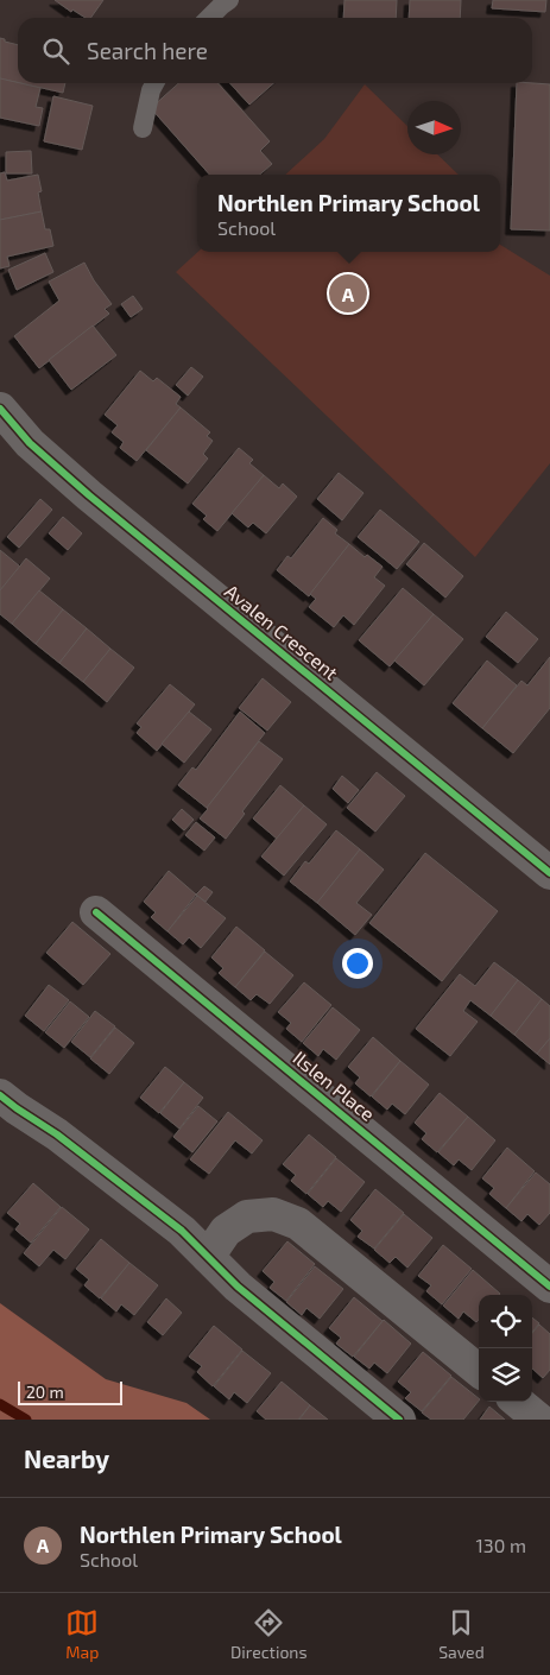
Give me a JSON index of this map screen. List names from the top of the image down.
{
  "streets": {
    "street": ["Avalen Crescent", "Ilslen Place"]
  },
  "scale_bar": "20 m",
  "north": "right",
  "page": {
    "search": "Search here",
    "popup": ["Northlen Primary School", "School"],
    "pins": "A",
    "scale": "20 m",
    "heading": "Nearby",
    "list": [
      {
        "mark": "A",
        "name": "Northlen Primary School",
        "note": "School",
        "value": "130 m"
      }
    ],
    "nav": ["Map", "Directions", "Saved"]
  }
}
